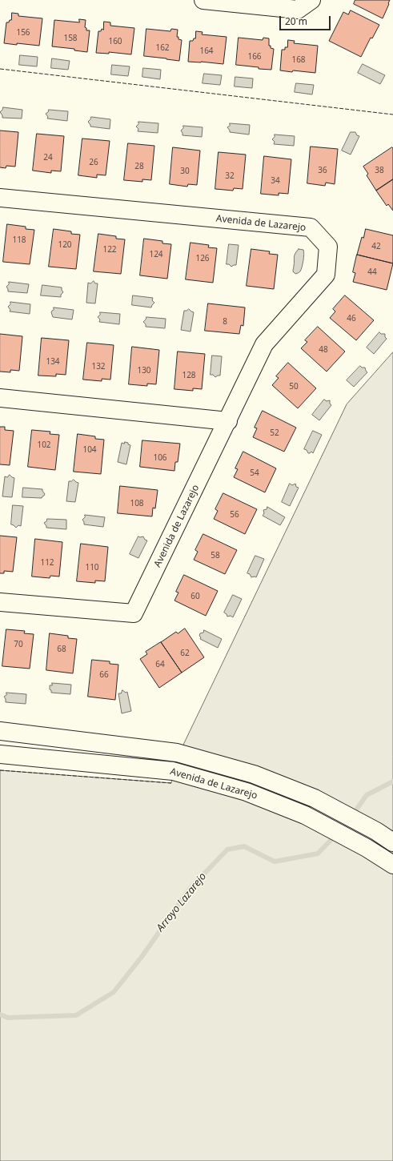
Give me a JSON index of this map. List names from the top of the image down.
{
  "streets": {
    "street": ["Avenida de Lazarejo"]
  },
  "water": ["Arroyo Lazarejo"],
  "house_numbers": [
    "156",
    "158",
    "160",
    "162",
    "164",
    "166",
    "168",
    "24",
    "26",
    "28",
    "36",
    "38",
    "30",
    "32",
    "34",
    "118",
    "120",
    "42",
    "122",
    "124",
    "126",
    "44",
    "46",
    "8",
    "48",
    "134",
    "132",
    "130",
    "128",
    "50",
    "52",
    "102",
    "104",
    "106",
    "54",
    "108",
    "56",
    "58",
    "112",
    "110",
    "60",
    "70",
    "68",
    "62",
    "64",
    "66"
  ],
  "scale_bar": "20 m"
}
